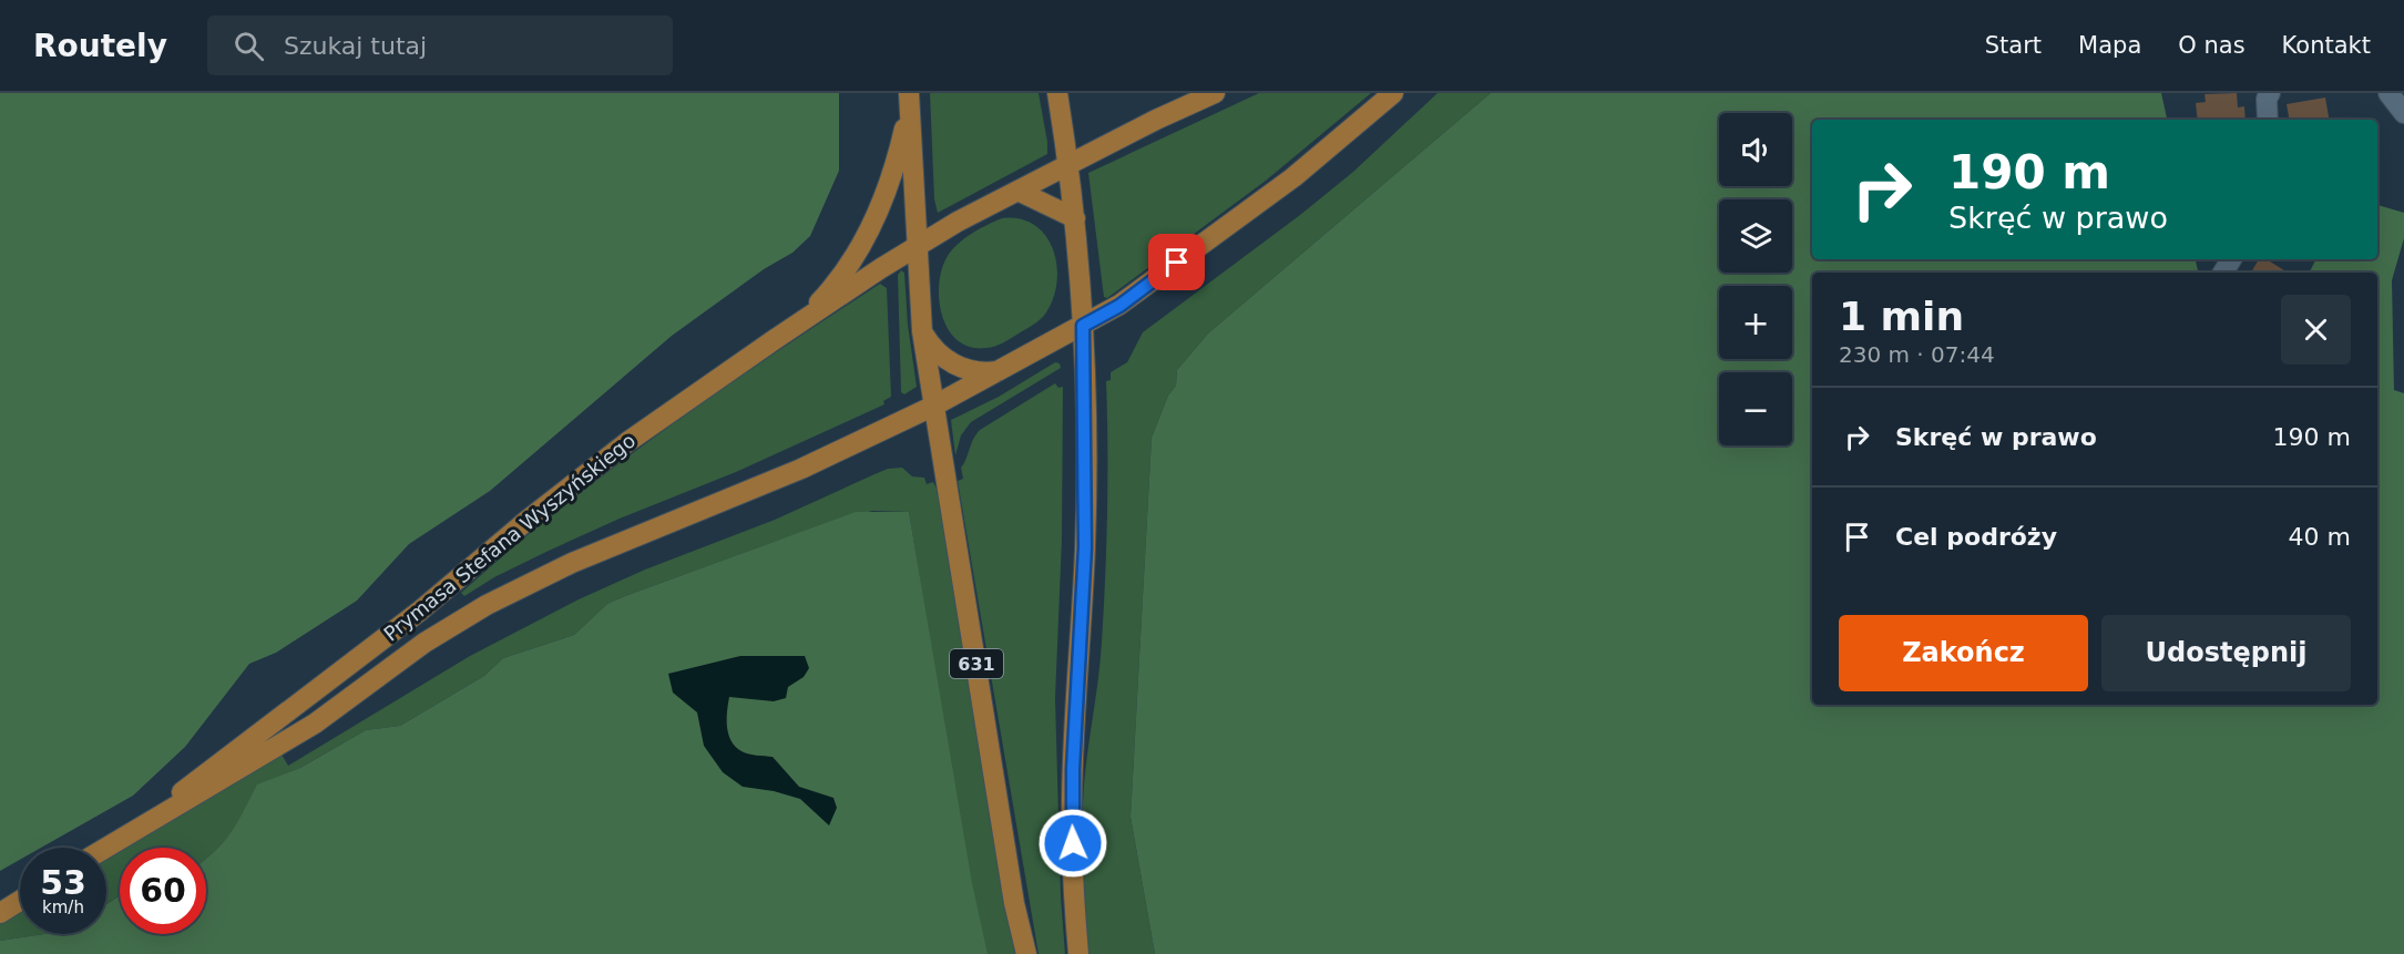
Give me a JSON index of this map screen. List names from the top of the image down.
{
  "streets": {
    "main road": ["Prymasa Stefana Wyszyńskiego", "631"]
  },
  "crossings": [
    ["Prymasa Stefana Wyszyńskiego", "631"]
  ],
  "page": {
    "header": "Routely",
    "search": "Szukaj tutaj",
    "nav": [
      "Start",
      "Mapa",
      "O nas",
      "Kontakt"
    ],
    "map_buttons": ["+", "−"],
    "turn": ["190 m", "Skręć w prawo"],
    "heading": ["1 min", "230 m · 07:44"],
    "list": [
      {
        "name": "Skręć w prawo",
        "value": "190 m"
      },
      {
        "name": "Cel podróży",
        "value": "40 m"
      }
    ],
    "buttons": ["Zakończ", "Udostępnij"],
    "speed": "53 km/h",
    "limit": "60"
  }
}
